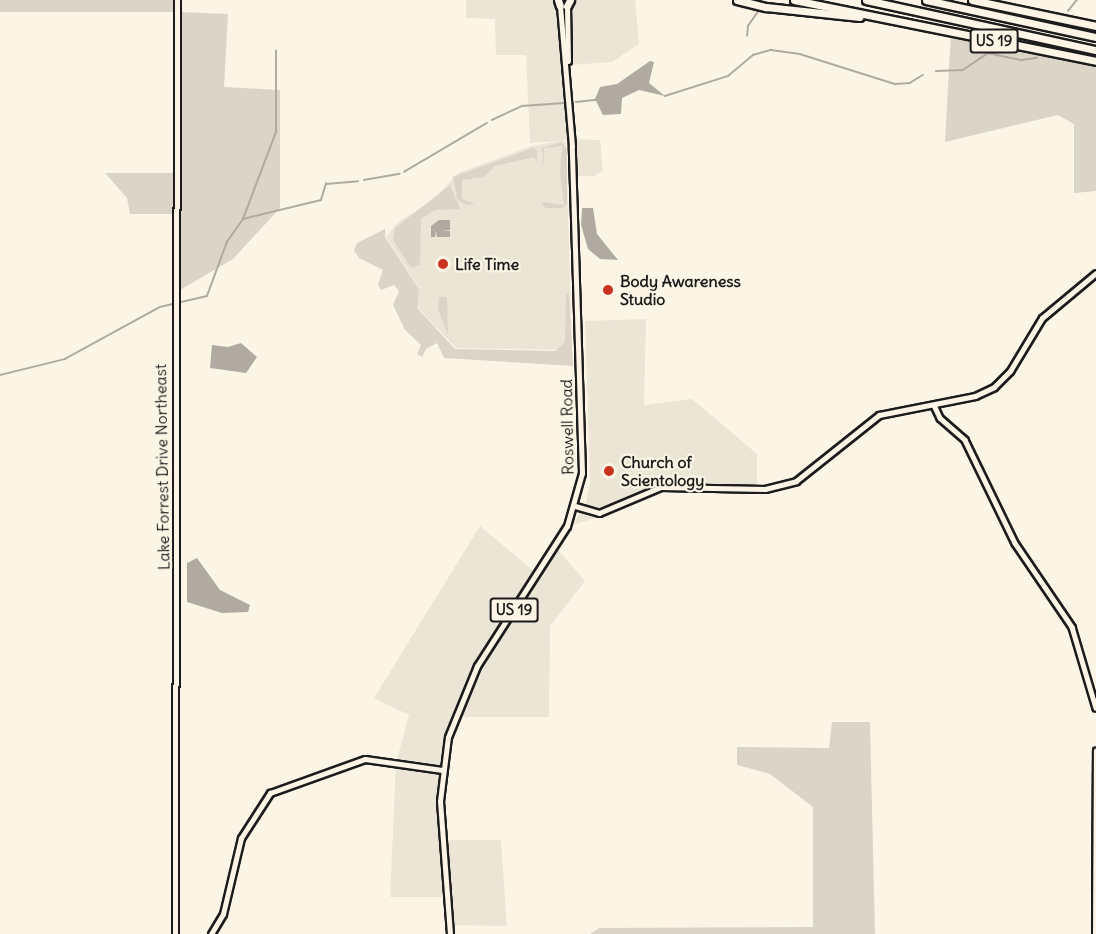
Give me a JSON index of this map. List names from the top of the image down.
{
  "streets": {
    "highway": ["US 19"],
    "main road": ["Roswell Road"],
    "street": ["Lake Forrest Drive Northeast"]
  },
  "places": ["Life Time", "Body Awareness Studio", "Church of Scientology"]
}
